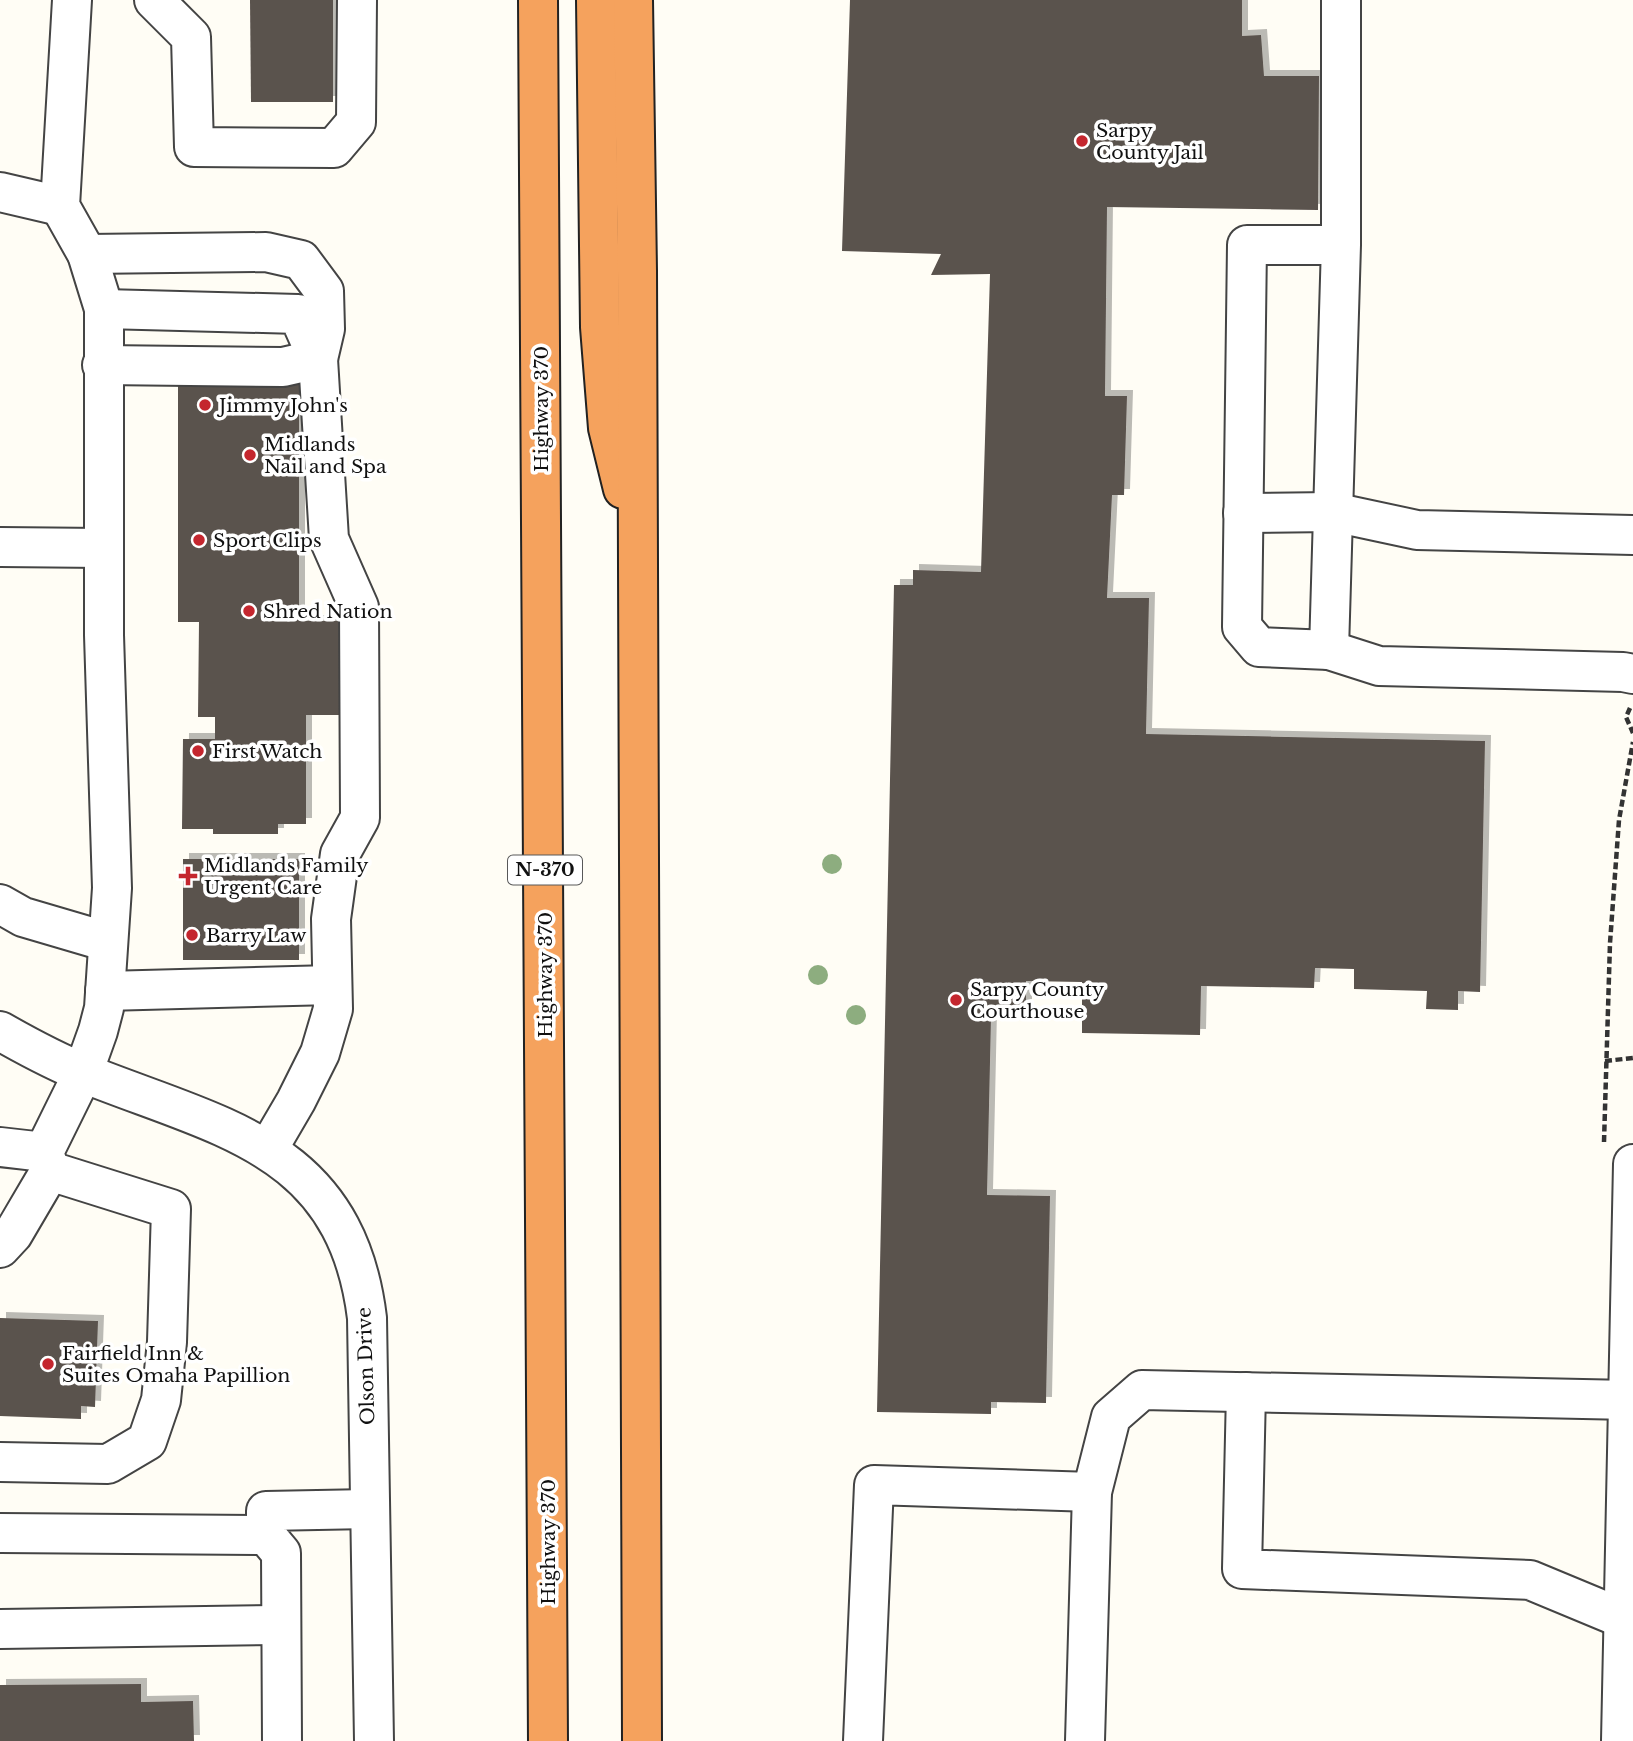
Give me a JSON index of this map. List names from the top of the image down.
{
  "streets": {
    "highway": ["Highway 370", "N-370"],
    "street": ["Olson Drive"]
  },
  "places": {
    "other": [
      "Sarpy County Jail",
      "Jimmy John's",
      "Midlands Nail and Spa",
      "Sport Clips",
      "Shred Nation",
      "First Watch",
      "Barry Law",
      "Sarpy County Courthouse",
      "Fairfield Inn & Suites Omaha Papillion"
    ],
    "health": ["Midlands Family Urgent Care"]
  }
}
